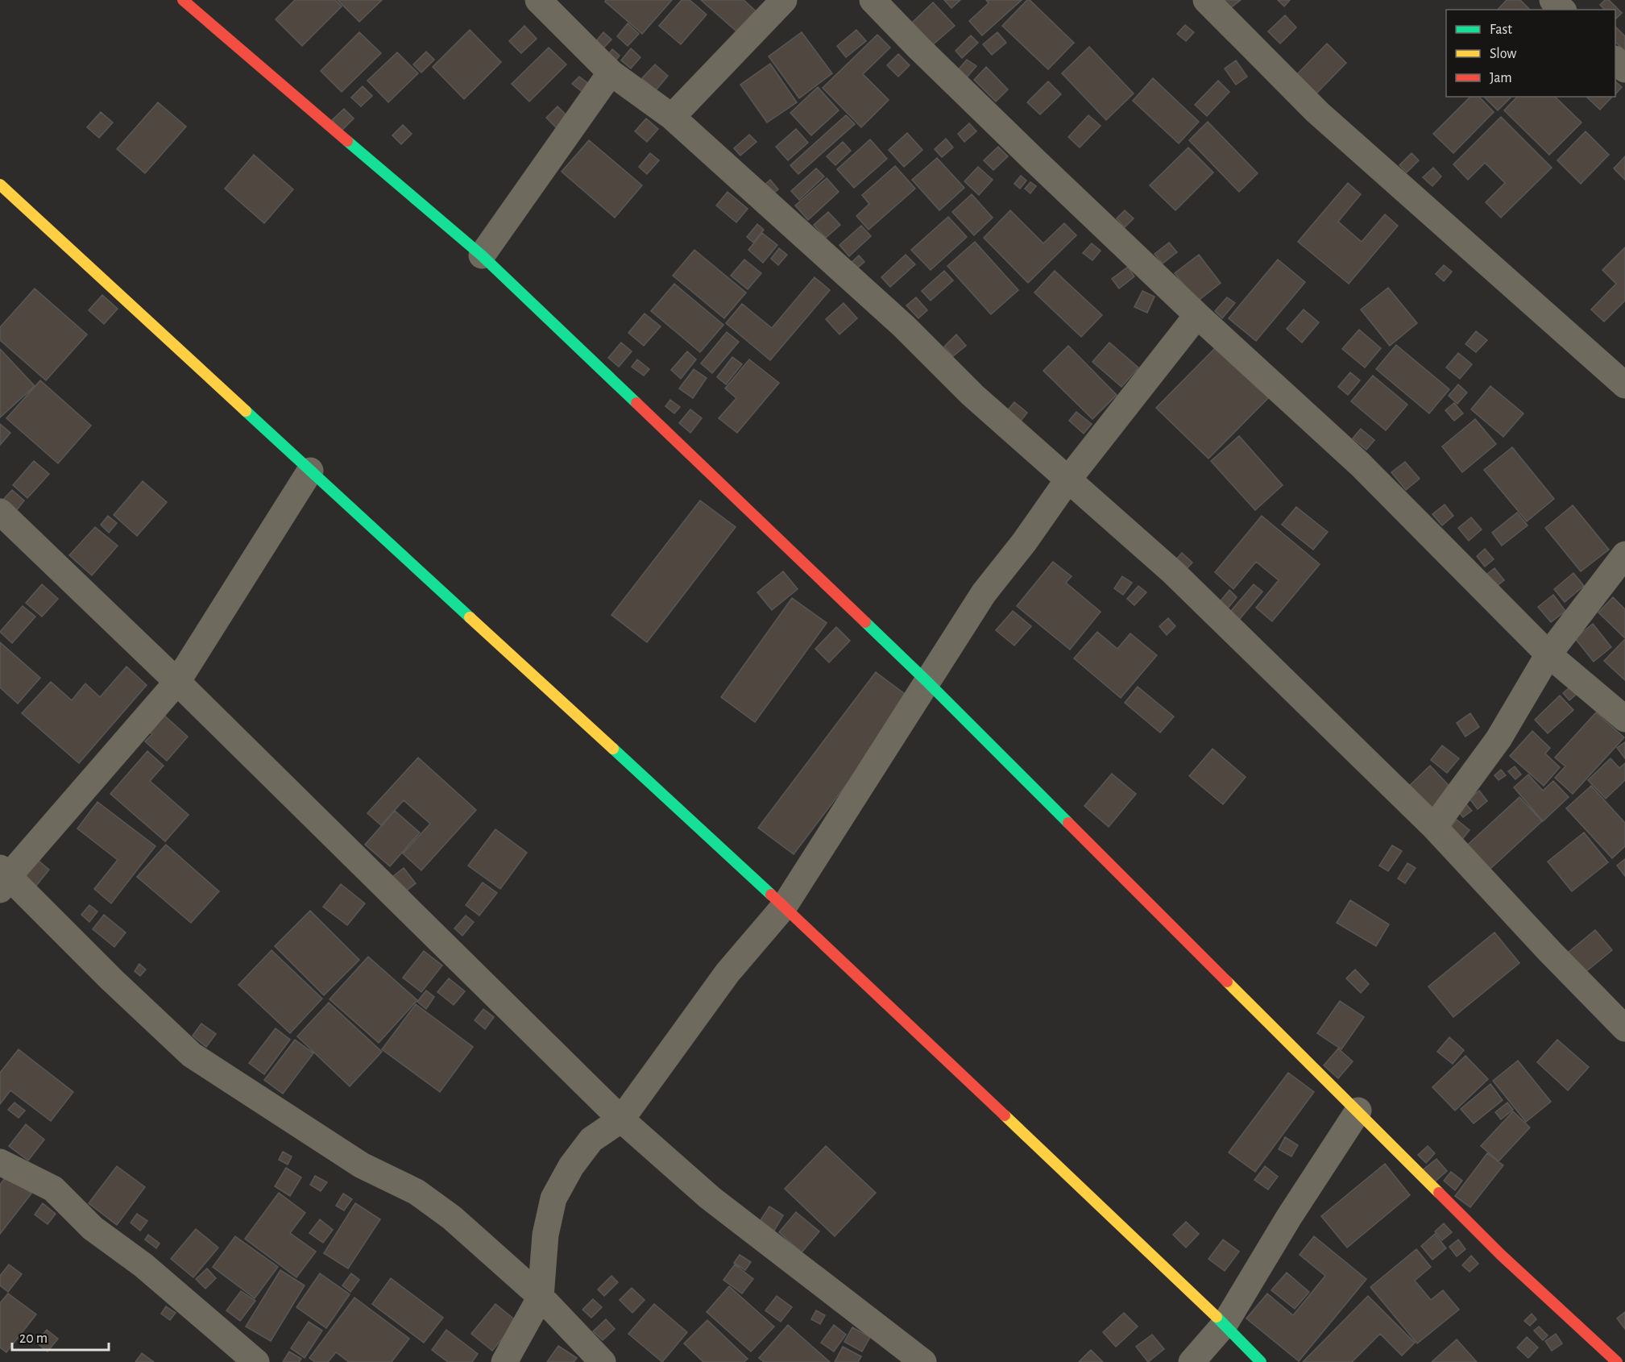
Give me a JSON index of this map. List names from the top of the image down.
{
  "legend": ["Fast", "Slow", "Jam"],
  "scale_bar": "20 m"
}
